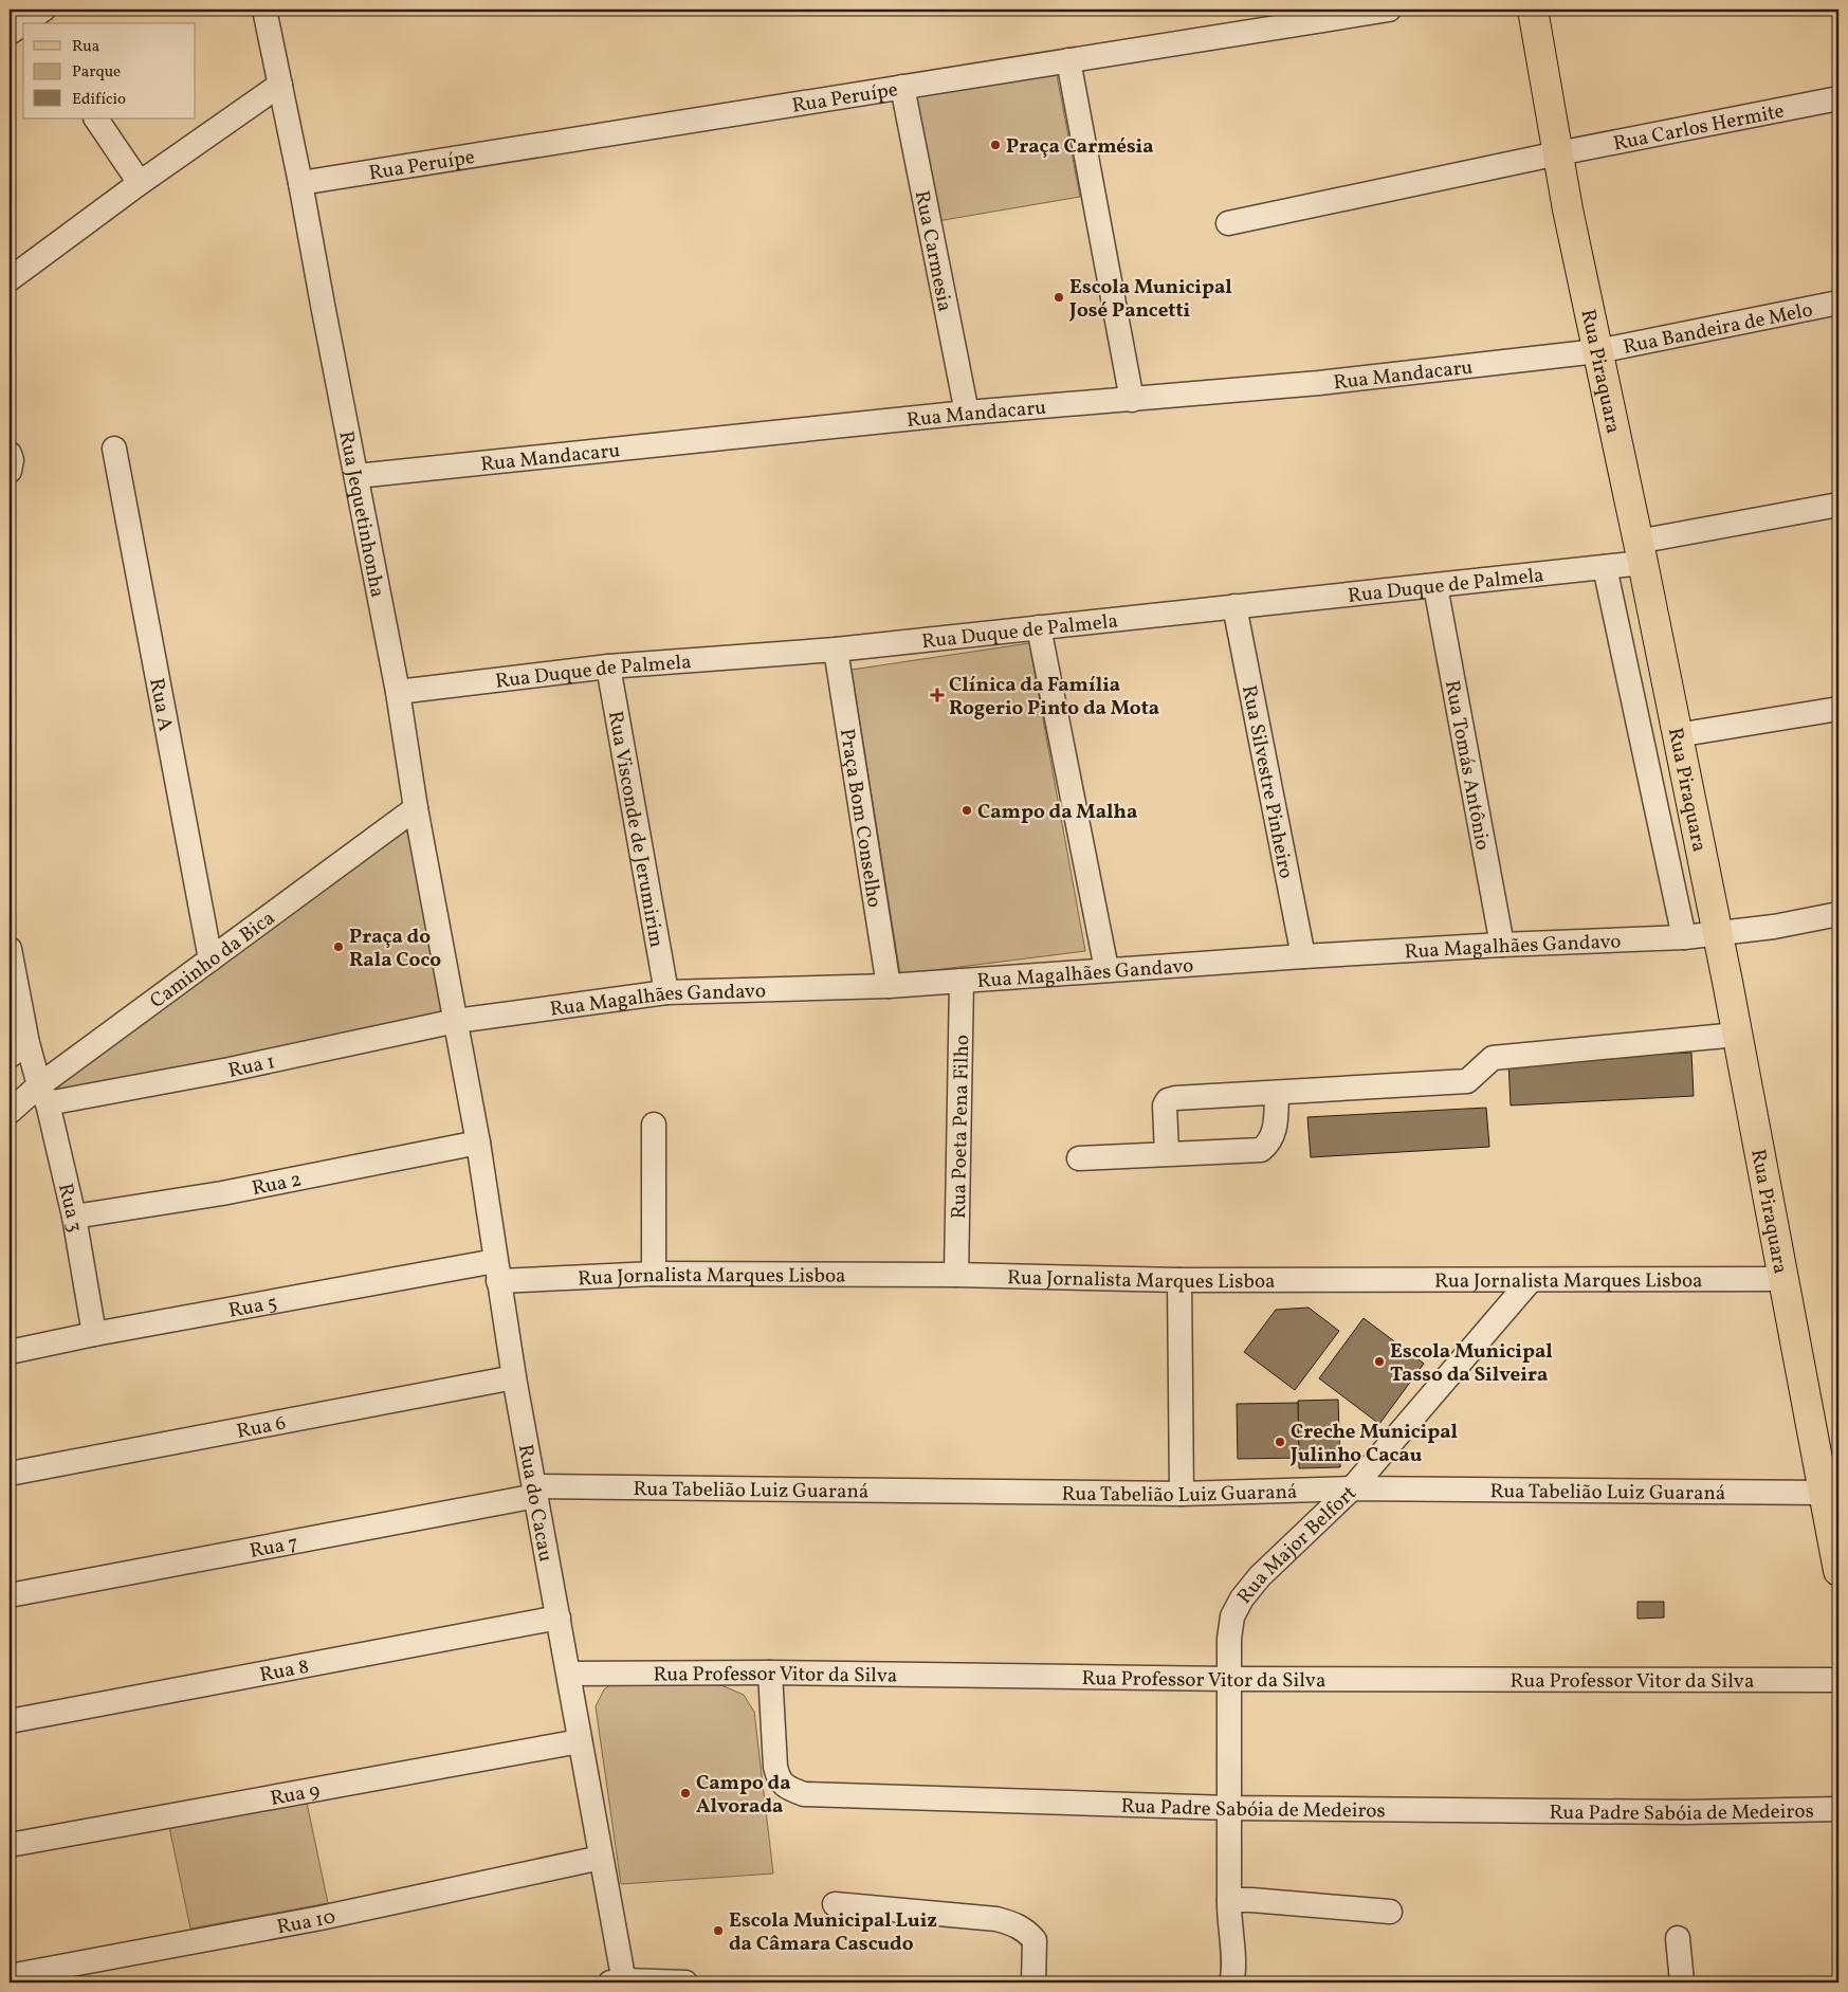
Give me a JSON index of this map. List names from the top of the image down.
{
  "streets": {
    "main road": ["Rua Piraquara"],
    "street": [
      "Rua Peruípe",
      "Rua Carlos Hermite",
      "Rua Carmesia",
      "Rua Bandeira de Melo",
      "Rua Mandacaru",
      "Rua Jequetinhonha",
      "Rua Duque de Palmela",
      "Rua A",
      "Rua Tomás Antônio",
      "Rua Silvestre Pinheiro",
      "Praça Bom Conselho",
      "Rua Visconde de Jerumirim",
      "Rua Magalhães Gandavo",
      "Caminho da Bica",
      "Rua 1",
      "Rua Poeta Pena Filho",
      "Rua 2",
      "Rua 3",
      "Rua Jornalista Marques Lisboa",
      "Rua 5",
      "Rua 6",
      "Rua Tabelião Luiz Guaraná",
      "Rua do Cacau",
      "Rua Major Belfort",
      "Rua 7",
      "Rua 8",
      "Rua Professor Vitor da Silva",
      "Rua 9",
      "Rua Padre Sabóia de Medeiros",
      "Rua 10"
    ]
  },
  "crossings": [
    ["Rua Peruípe", "Rua Carmesia"],
    ["Rua Peruípe", "Rua Jequetinhonha"],
    ["Rua Carlos Hermite", "Rua Piraquara"],
    ["Rua Carmesia", "Rua Mandacaru"],
    ["Rua Bandeira de Melo", "Rua Piraquara"],
    ["Rua Bandeira de Melo", "Rua Mandacaru"],
    ["Rua Piraquara", "Rua Mandacaru"],
    ["Rua Piraquara", "Rua Duque de Palmela"],
    ["Rua Piraquara", "Rua Magalhães Gandavo"],
    ["Rua Piraquara", "Rua Jornalista Marques Lisboa"],
    ["Rua Piraquara", "Rua Tabelião Luiz Guaraná"],
    ["Rua Mandacaru", "Rua Jequetinhonha"],
    ["Rua Jequetinhonha", "Rua Duque de Palmela"],
    ["Rua Jequetinhonha", "Rua Magalhães Gandavo"],
    ["Rua Jequetinhonha", "Caminho da Bica"],
    ["Rua Jequetinhonha", "Rua 1"],
    ["Rua Jequetinhonha", "Rua do Cacau"],
    ["Rua Duque de Palmela", "Rua Tomás Antônio"],
    ["Rua Duque de Palmela", "Rua Silvestre Pinheiro"],
    ["Rua Duque de Palmela", "Praça Bom Conselho"],
    ["Rua Duque de Palmela", "Rua Visconde de Jerumirim"],
    ["Rua A", "Caminho da Bica"],
    ["Rua Tomás Antônio", "Rua Magalhães Gandavo"],
    ["Rua Silvestre Pinheiro", "Rua Magalhães Gandavo"],
    ["Praça Bom Conselho", "Rua Magalhães Gandavo"],
    ["Rua Visconde de Jerumirim", "Rua Magalhães Gandavo"],
    ["Rua Magalhães Gandavo", "Rua 1"],
    ["Rua Magalhães Gandavo", "Rua Poeta Pena Filho"],
    ["Rua Magalhães Gandavo", "Rua do Cacau"],
    ["Caminho da Bica", "Rua 1"],
    ["Caminho da Bica", "Rua 3"],
    ["Rua 1", "Rua 3"],
    ["Rua 1", "Rua do Cacau"],
    ["Rua Poeta Pena Filho", "Rua Jornalista Marques Lisboa"],
    ["Rua 2", "Rua 3"],
    ["Rua 2", "Rua do Cacau"],
    ["Rua 3", "Rua 5"],
    ["Rua Jornalista Marques Lisboa", "Rua 5"],
    ["Rua Jornalista Marques Lisboa", "Rua do Cacau"],
    ["Rua Jornalista Marques Lisboa", "Rua Major Belfort"],
    ["Rua 5", "Rua do Cacau"],
    ["Rua 6", "Rua do Cacau"],
    ["Rua Tabelião Luiz Guaraná", "Rua do Cacau"],
    ["Rua Tabelião Luiz Guaraná", "Rua Major Belfort"],
    ["Rua Tabelião Luiz Guaraná", "Rua 7"],
    ["Rua do Cacau", "Rua 7"],
    ["Rua do Cacau", "Rua 8"],
    ["Rua do Cacau", "Rua Professor Vitor da Silva"],
    ["Rua do Cacau", "Rua 9"],
    ["Rua do Cacau", "Rua 10"],
    ["Rua Major Belfort", "Rua Professor Vitor da Silva"],
    ["Rua Major Belfort", "Rua Padre Sabóia de Medeiros"],
    ["Rua Professor Vitor da Silva", "Rua Padre Sabóia de Medeiros"]
  ],
  "places": {
    "other": [
      "Praça Carmésia",
      "Escola Municipal José Pancetti",
      "Campo da Malha",
      "Praça do Rala Coco",
      "Escola Municipal Tasso da Silveira",
      "Creche Municipal Julinho Cacau",
      "Campo da Alvorada",
      "Escola Municipal Luiz da Câmara Cascudo"
    ],
    "health": ["Clínica da Família Rogerio Pinto da Mota"]
  },
  "legend": ["Rua", "Parque", "Edifício"]
}
